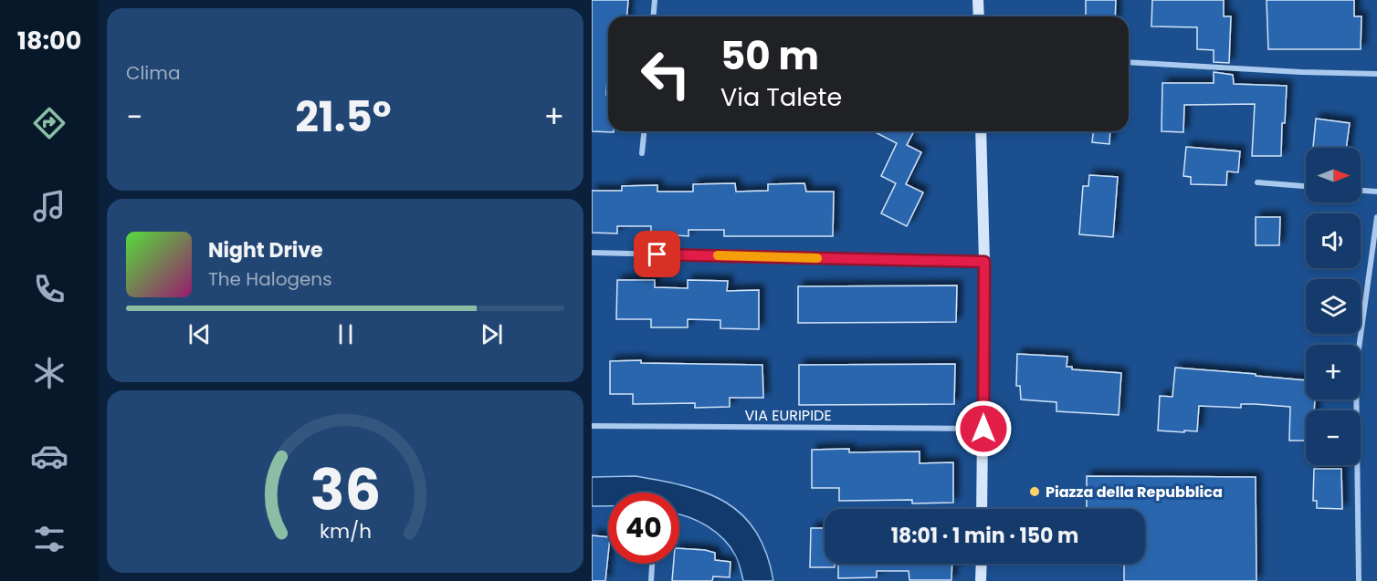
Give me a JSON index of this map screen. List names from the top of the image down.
{
  "streets": {
    "street": ["VIA EURIPIDE"]
  },
  "places": ["Piazza della Repubblica"],
  "north": "right",
  "page": {
    "tabs": "18:00",
    "tile": "Clima",
    "turn": ["50 m", "Via Talete"],
    "heat": ["−", "21.5°", "+"],
    "map_buttons": ["+", "−"],
    "song": ["Night Drive", "The Halogens"],
    "limit": "40",
    "trip": "18:01 · 1 min · 150 m",
    "gauge": ["36", "km/h"]
  }
}
